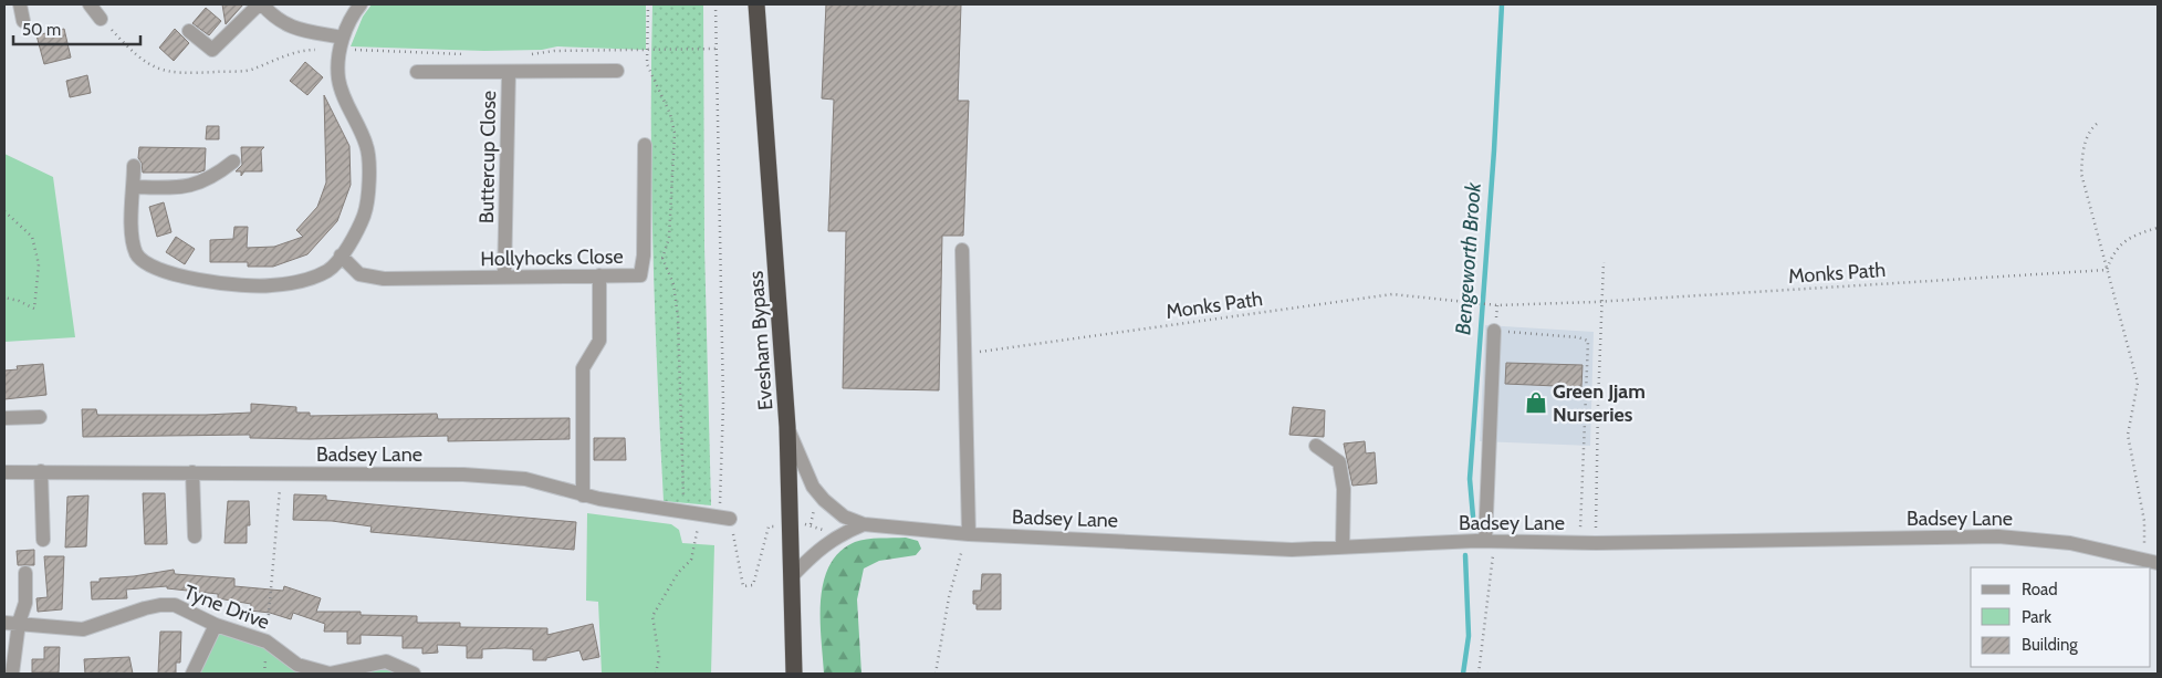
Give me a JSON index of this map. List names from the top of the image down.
{
  "streets": {
    "highway": ["Evesham Bypass"],
    "street": [
      "Buttercup Close",
      "Hollyhocks Close",
      "Badsey Lane",
      "Tyne Drive"
    ],
    "path": ["Monks Path"]
  },
  "crossings": [
    ["Buttercup Close", "Hollyhocks Close"],
    ["Evesham Bypass", "Badsey Lane"]
  ],
  "water": ["Bengeworth Brook"],
  "places": {
    "shop": ["Green Jjam Nurseries"]
  },
  "legend": ["Road", "Park", "Building"],
  "scale_bar": "50 m"
}
